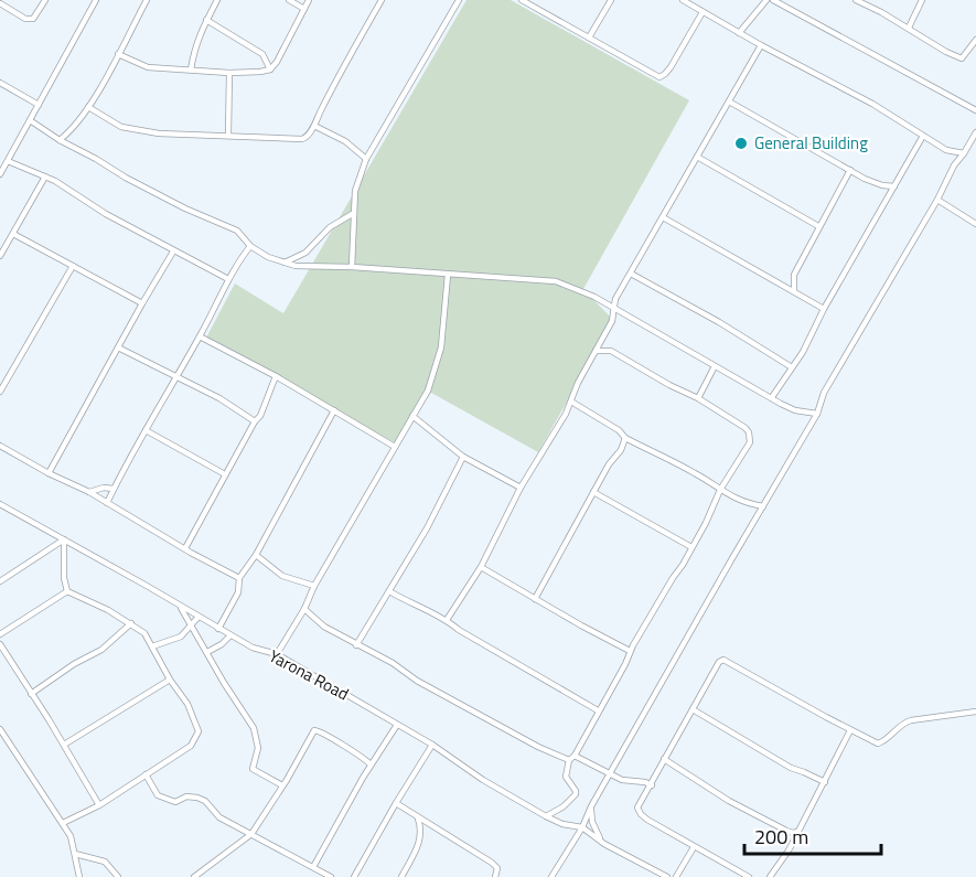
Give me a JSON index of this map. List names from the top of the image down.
{
  "streets": {
    "street": ["Yarona Road"]
  },
  "places": ["General Building"],
  "scale_bar": "200 m"
}
